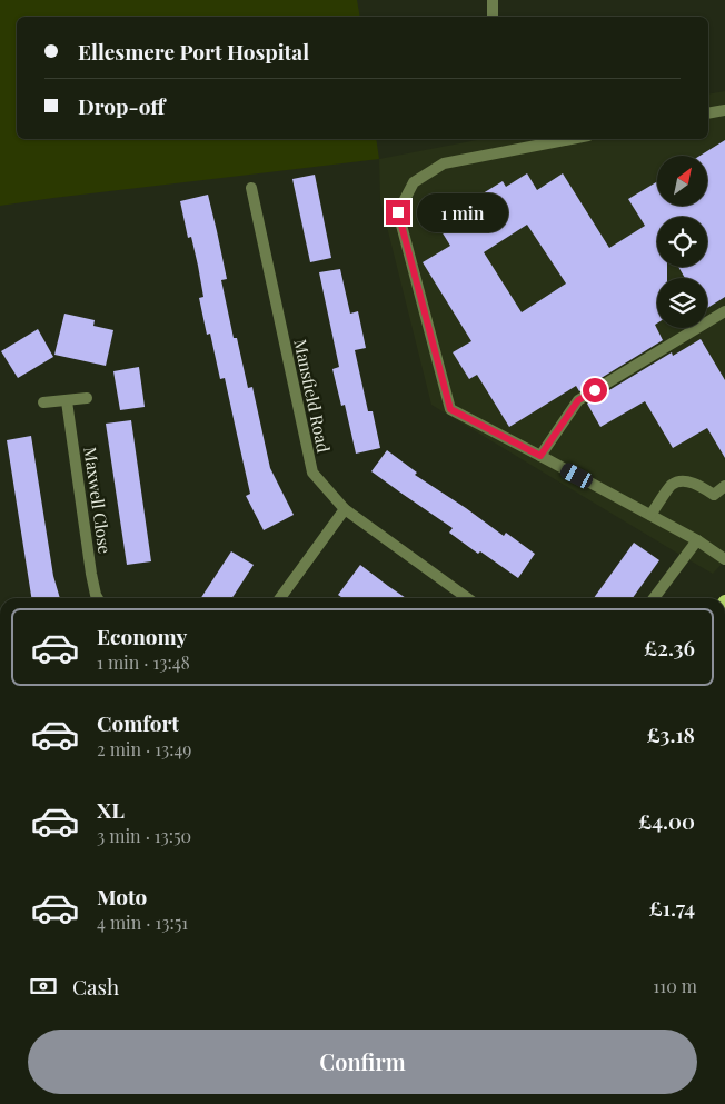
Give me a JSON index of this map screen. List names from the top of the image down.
{
  "streets": {
    "street": ["Mansfield Road", "Maxwell Close"]
  },
  "north": "top right",
  "page": {
    "banner": ["Ellesmere Port Hospital", "Drop-off"],
    "bubble": "1 min",
    "list": [
      {
        "name": "Economy",
        "note": "1 min · 13:48",
        "value": "£2.36"
      },
      {
        "name": "Comfort",
        "note": "2 min · 13:49",
        "value": "£3.18"
      },
      {
        "name": "XL",
        "note": "3 min · 13:50",
        "value": "£4.00"
      },
      {
        "name": "Moto",
        "note": "4 min · 13:51",
        "value": "£1.74"
      }
    ],
    "pay": ["Cash", "110 m"],
    "buttons": "Confirm"
  }
}
